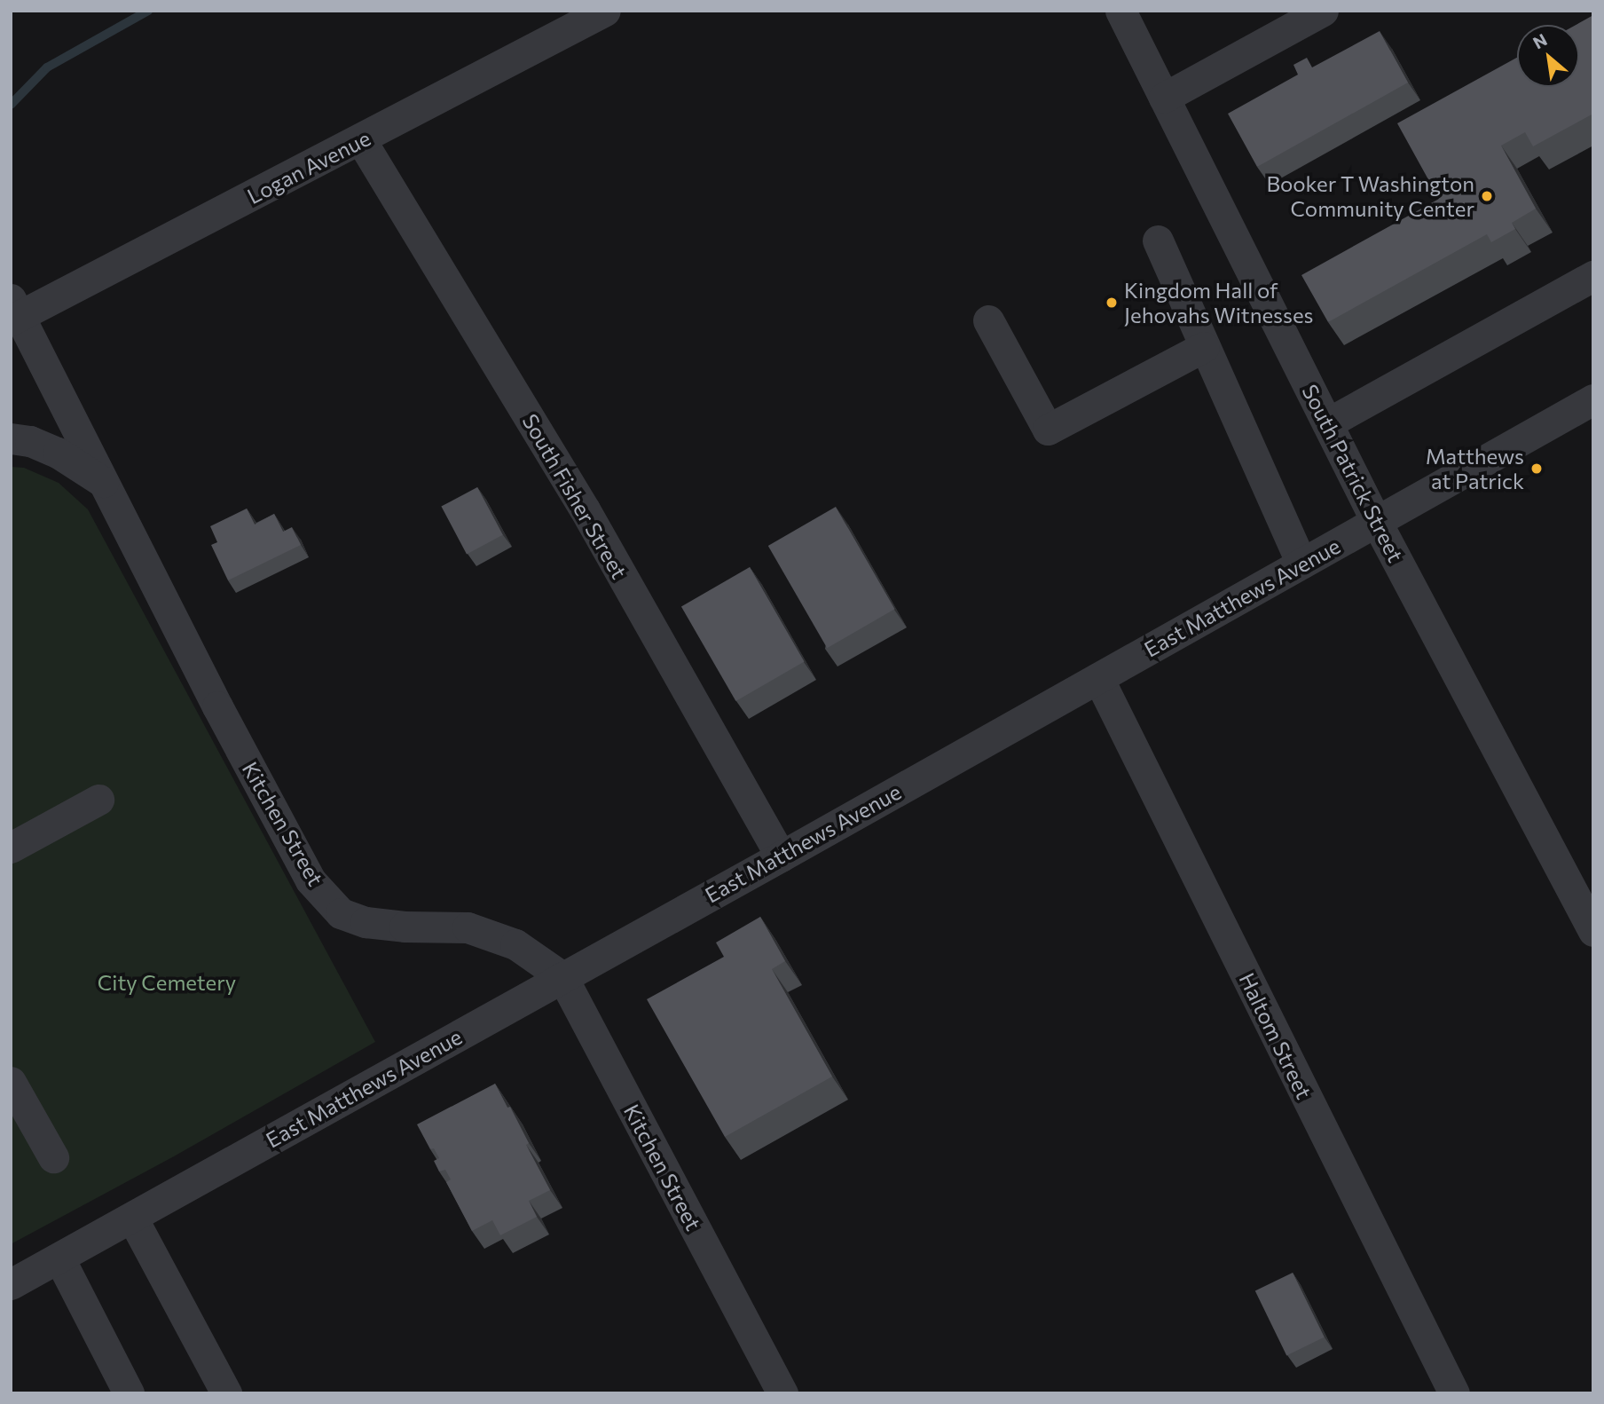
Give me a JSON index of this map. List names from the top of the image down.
{
  "streets": {
    "street": [
      "Logan Avenue",
      "South Patrick Street",
      "South Fisher Street",
      "East Matthews Avenue",
      "Kitchen Street",
      "Haltom Street"
    ]
  },
  "crossings": [
    ["Logan Avenue", "South Fisher Street"],
    ["Logan Avenue", "Kitchen Street"],
    ["South Patrick Street", "East Matthews Avenue"],
    ["South Fisher Street", "East Matthews Avenue"],
    ["East Matthews Avenue", "Kitchen Street"],
    ["East Matthews Avenue", "Haltom Street"]
  ],
  "parks": ["City Cemetery"],
  "places": ["Booker T Washington Community Center", "Kingdom Hall of Jehovahs Witnesses", "Matthews at Patrick"],
  "north": "top left"
}
